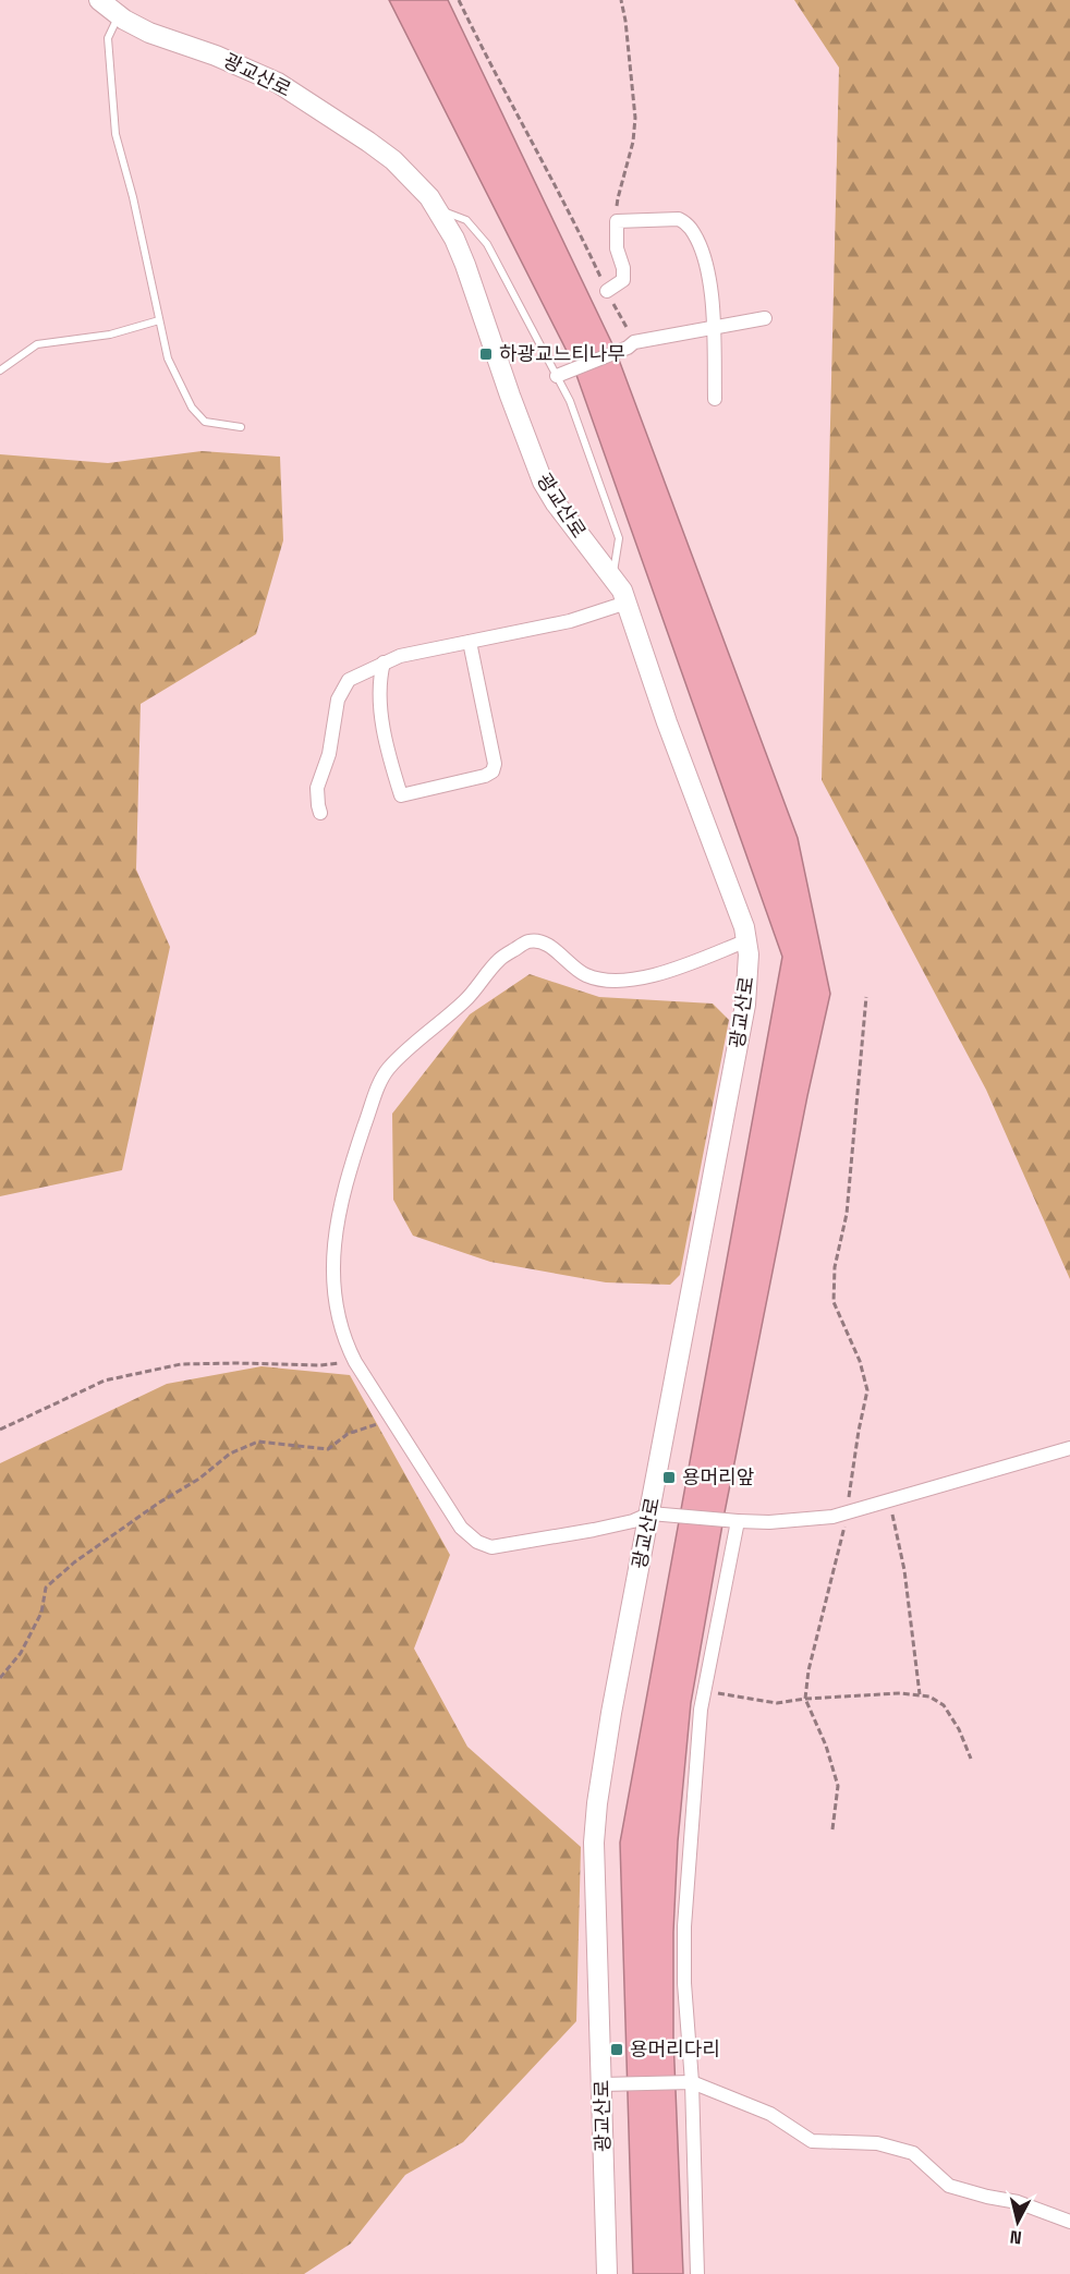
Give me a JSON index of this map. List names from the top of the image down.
{
  "streets": {
    "street": ["광교산로"]
  },
  "places": {
    "transit": ["하광교느티나무", "용머리앞", "용머리다리"]
  },
  "north": "bottom"
}
